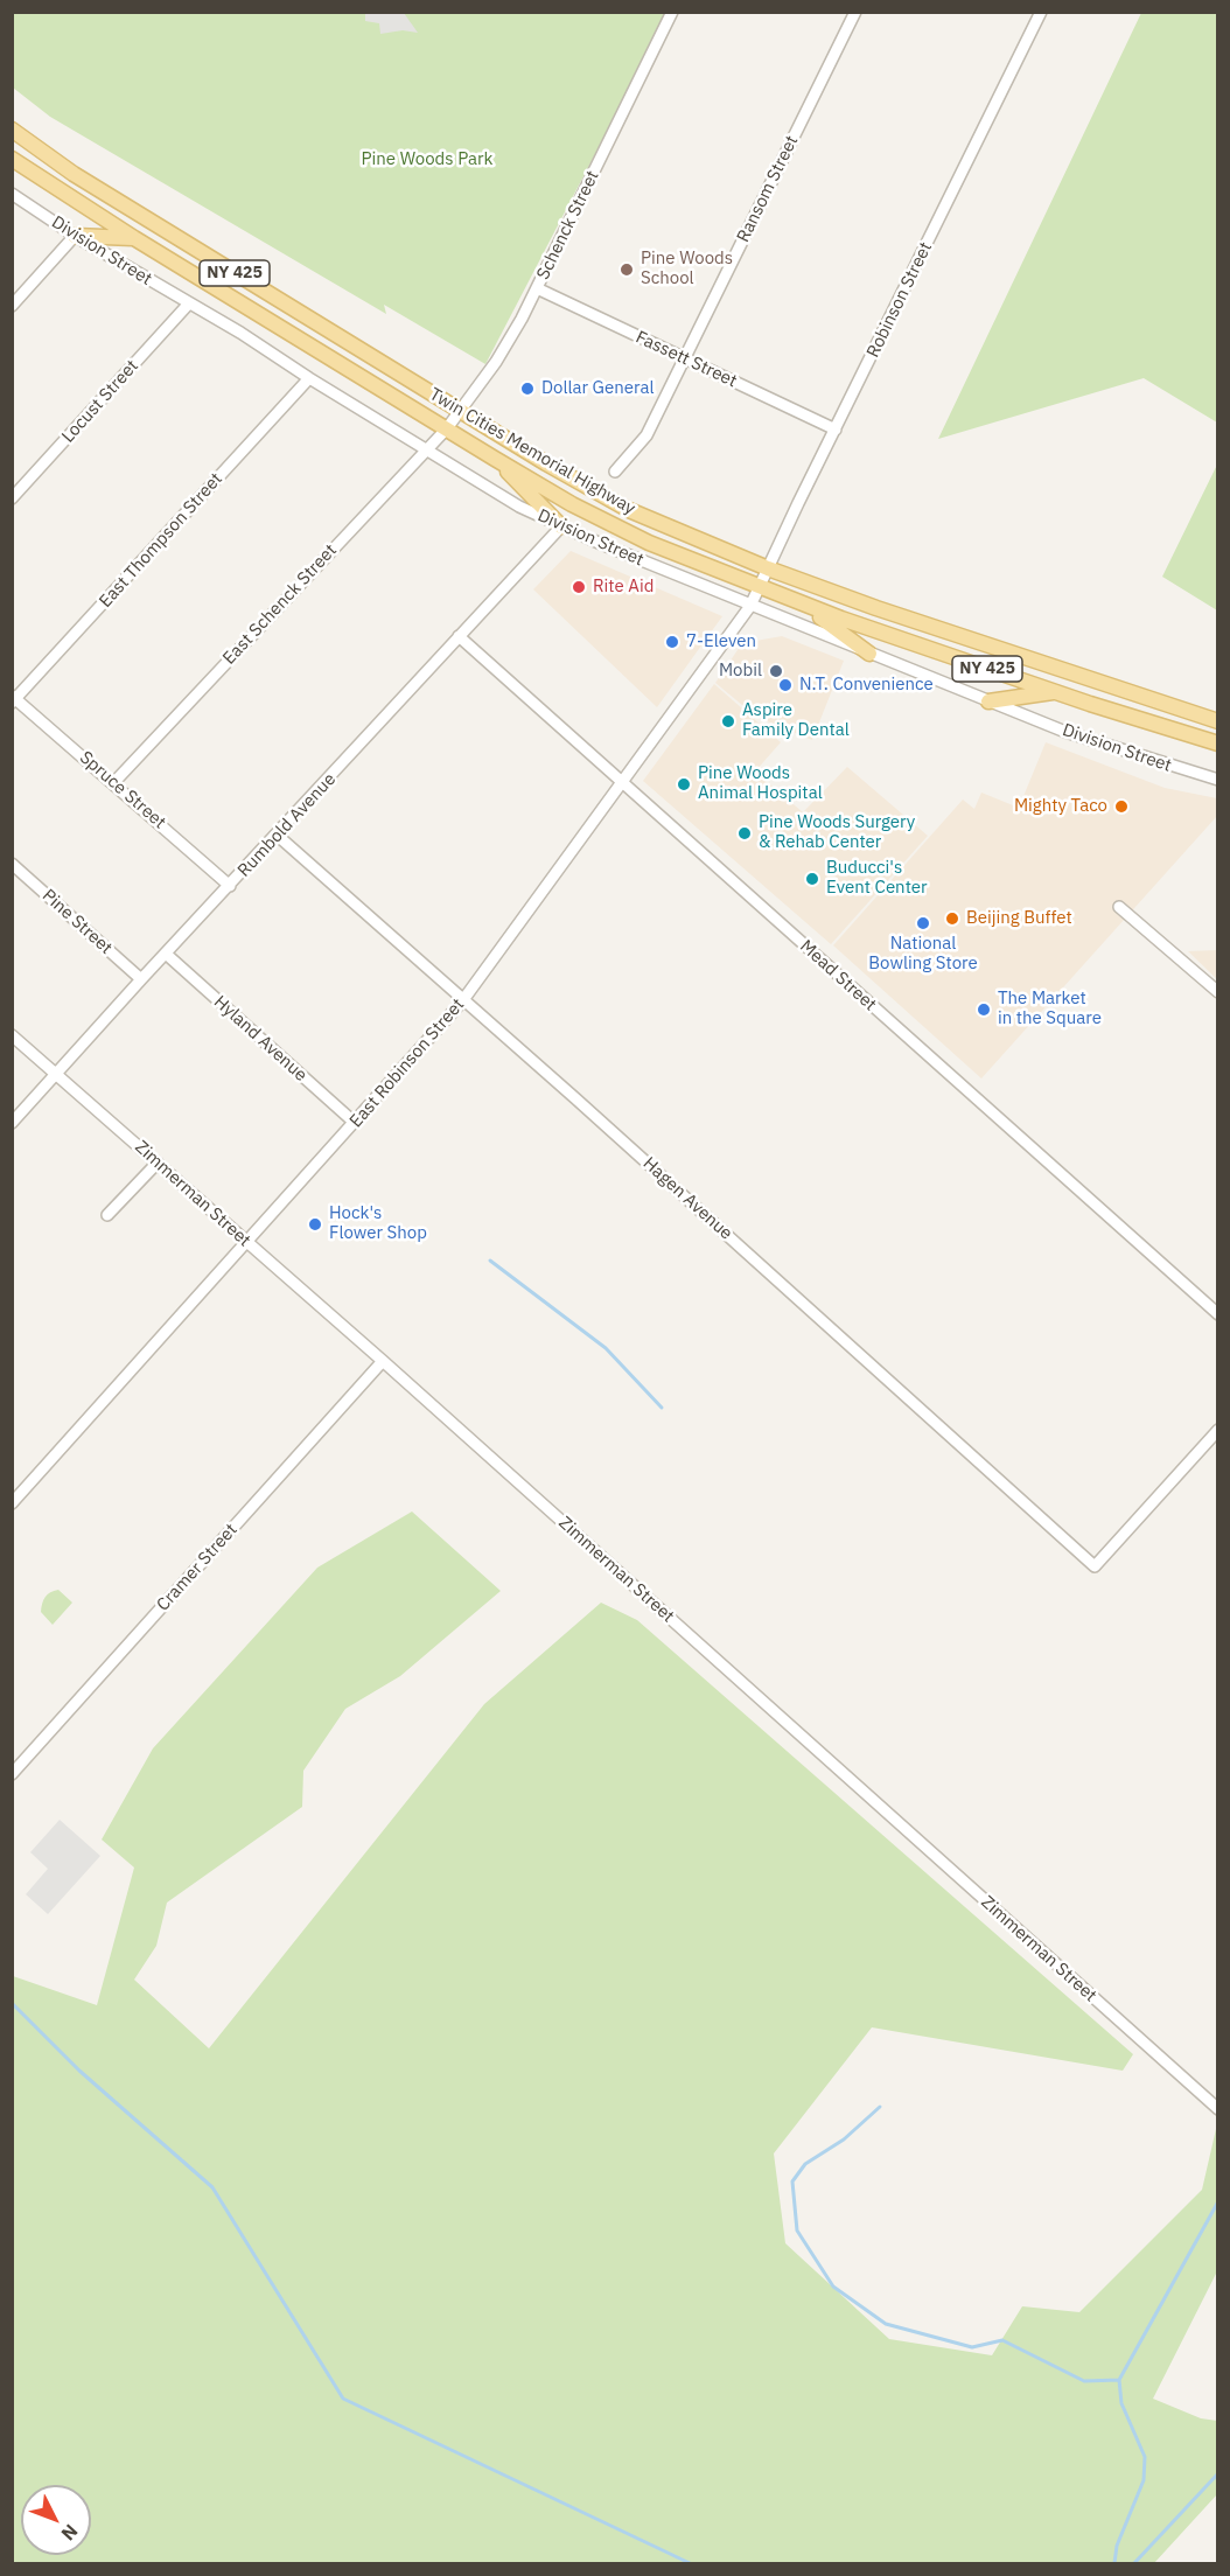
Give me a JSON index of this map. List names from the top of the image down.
{
  "streets": {
    "main road": ["NY 425", "Twin Cities Memorial Highway"],
    "street": [
      "Ransom Street",
      "Schenck Street",
      "Division Street",
      "Robinson Street",
      "Fassett Street",
      "Locust Street",
      "East Thompson Street",
      "East Schenck Street",
      "Spruce Street",
      "Rumbold Avenue",
      "Pine Street",
      "Mead Street",
      "Hyland Avenue",
      "East Robinson Street",
      "Zimmerman Street",
      "Hagen Avenue",
      "Cramer Street"
    ]
  },
  "crossings": [
    ["Ransom Street", "Fassett Street"],
    ["Schenck Street", "Fassett Street"],
    ["Schenck Street", "Twin Cities Memorial Highway"],
    ["Schenck Street", "East Schenck Street"],
    ["Division Street", "Locust Street"],
    ["Division Street", "East Thompson Street"],
    ["Division Street", "East Schenck Street"],
    ["Division Street", "Rumbold Avenue"],
    ["Division Street", "East Robinson Street"],
    ["Robinson Street", "Fassett Street"],
    ["Robinson Street", "Twin Cities Memorial Highway"],
    ["Robinson Street", "East Robinson Street"],
    ["Twin Cities Memorial Highway", "East Schenck Street"],
    ["Twin Cities Memorial Highway", "East Robinson Street"],
    ["East Thompson Street", "Spruce Street"],
    ["East Schenck Street", "Spruce Street"],
    ["Spruce Street", "Rumbold Avenue"],
    ["Rumbold Avenue", "Pine Street"],
    ["Rumbold Avenue", "Mead Street"],
    ["Rumbold Avenue", "Hyland Avenue"],
    ["Rumbold Avenue", "Zimmerman Street"],
    ["Rumbold Avenue", "Hagen Avenue"],
    ["Mead Street", "East Robinson Street"],
    ["Hyland Avenue", "East Robinson Street"],
    ["East Robinson Street", "Zimmerman Street"],
    ["East Robinson Street", "Hagen Avenue"],
    ["Zimmerman Street", "Cramer Street"]
  ],
  "parks": ["Pine Woods Park"],
  "places": [
    "Pine Woods School",
    "Dollar General",
    "Rite Aid",
    "7-Eleven",
    "Mobil",
    "N.T. Convenience",
    "Aspire Family Dental",
    "Pine Woods Animal Hospital",
    "Mighty Taco",
    "Pine Woods Surgery & Rehab Center",
    "Buducci's Event Center",
    "Beijing Buffet",
    "National Bowling Store",
    "The Market in the Square",
    "Hock's Flower Shop"
  ],
  "north": "bottom right"
}
